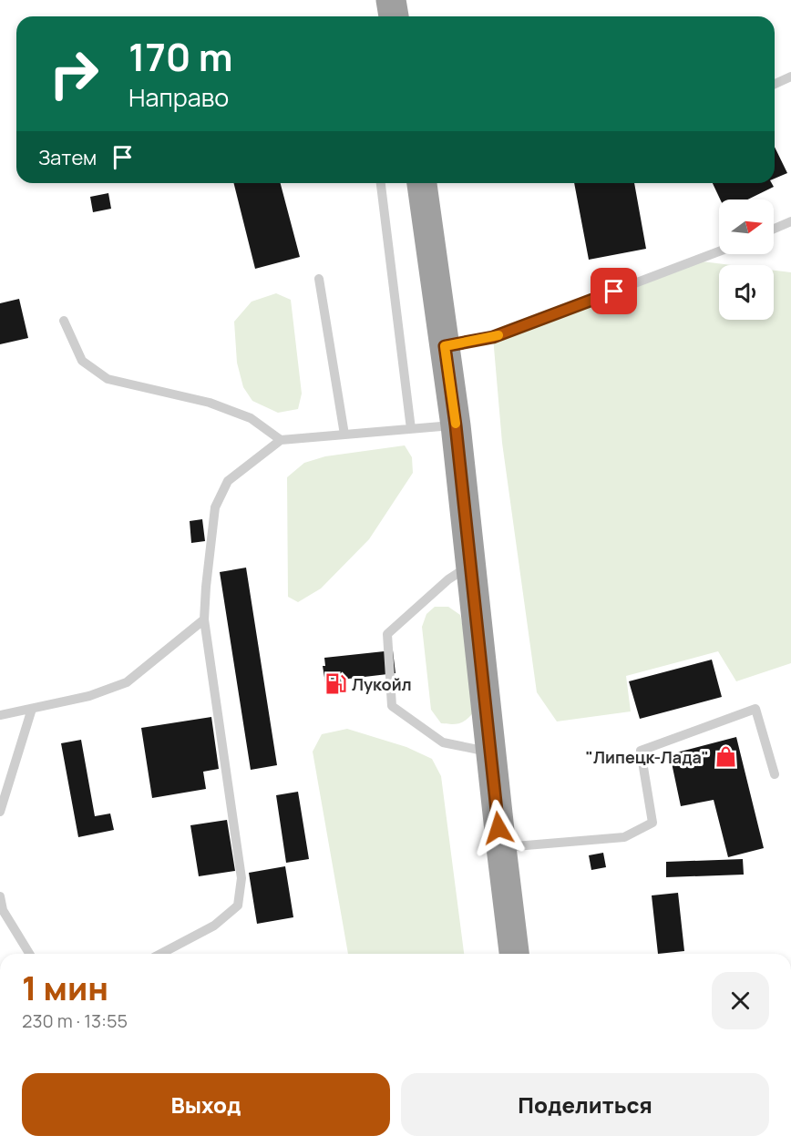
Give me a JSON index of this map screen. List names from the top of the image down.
{
  "places": {
    "fuel station": ["Лукойл"],
    "shop": ["\"Липецк-Лада\""]
  },
  "north": "right",
  "page": {
    "turn": ["170 m", "Направо"],
    "then": "Затем",
    "heading": ["1 мин", "230 m · 13:55"],
    "buttons": ["Выход", "Поделиться"]
  }
}
